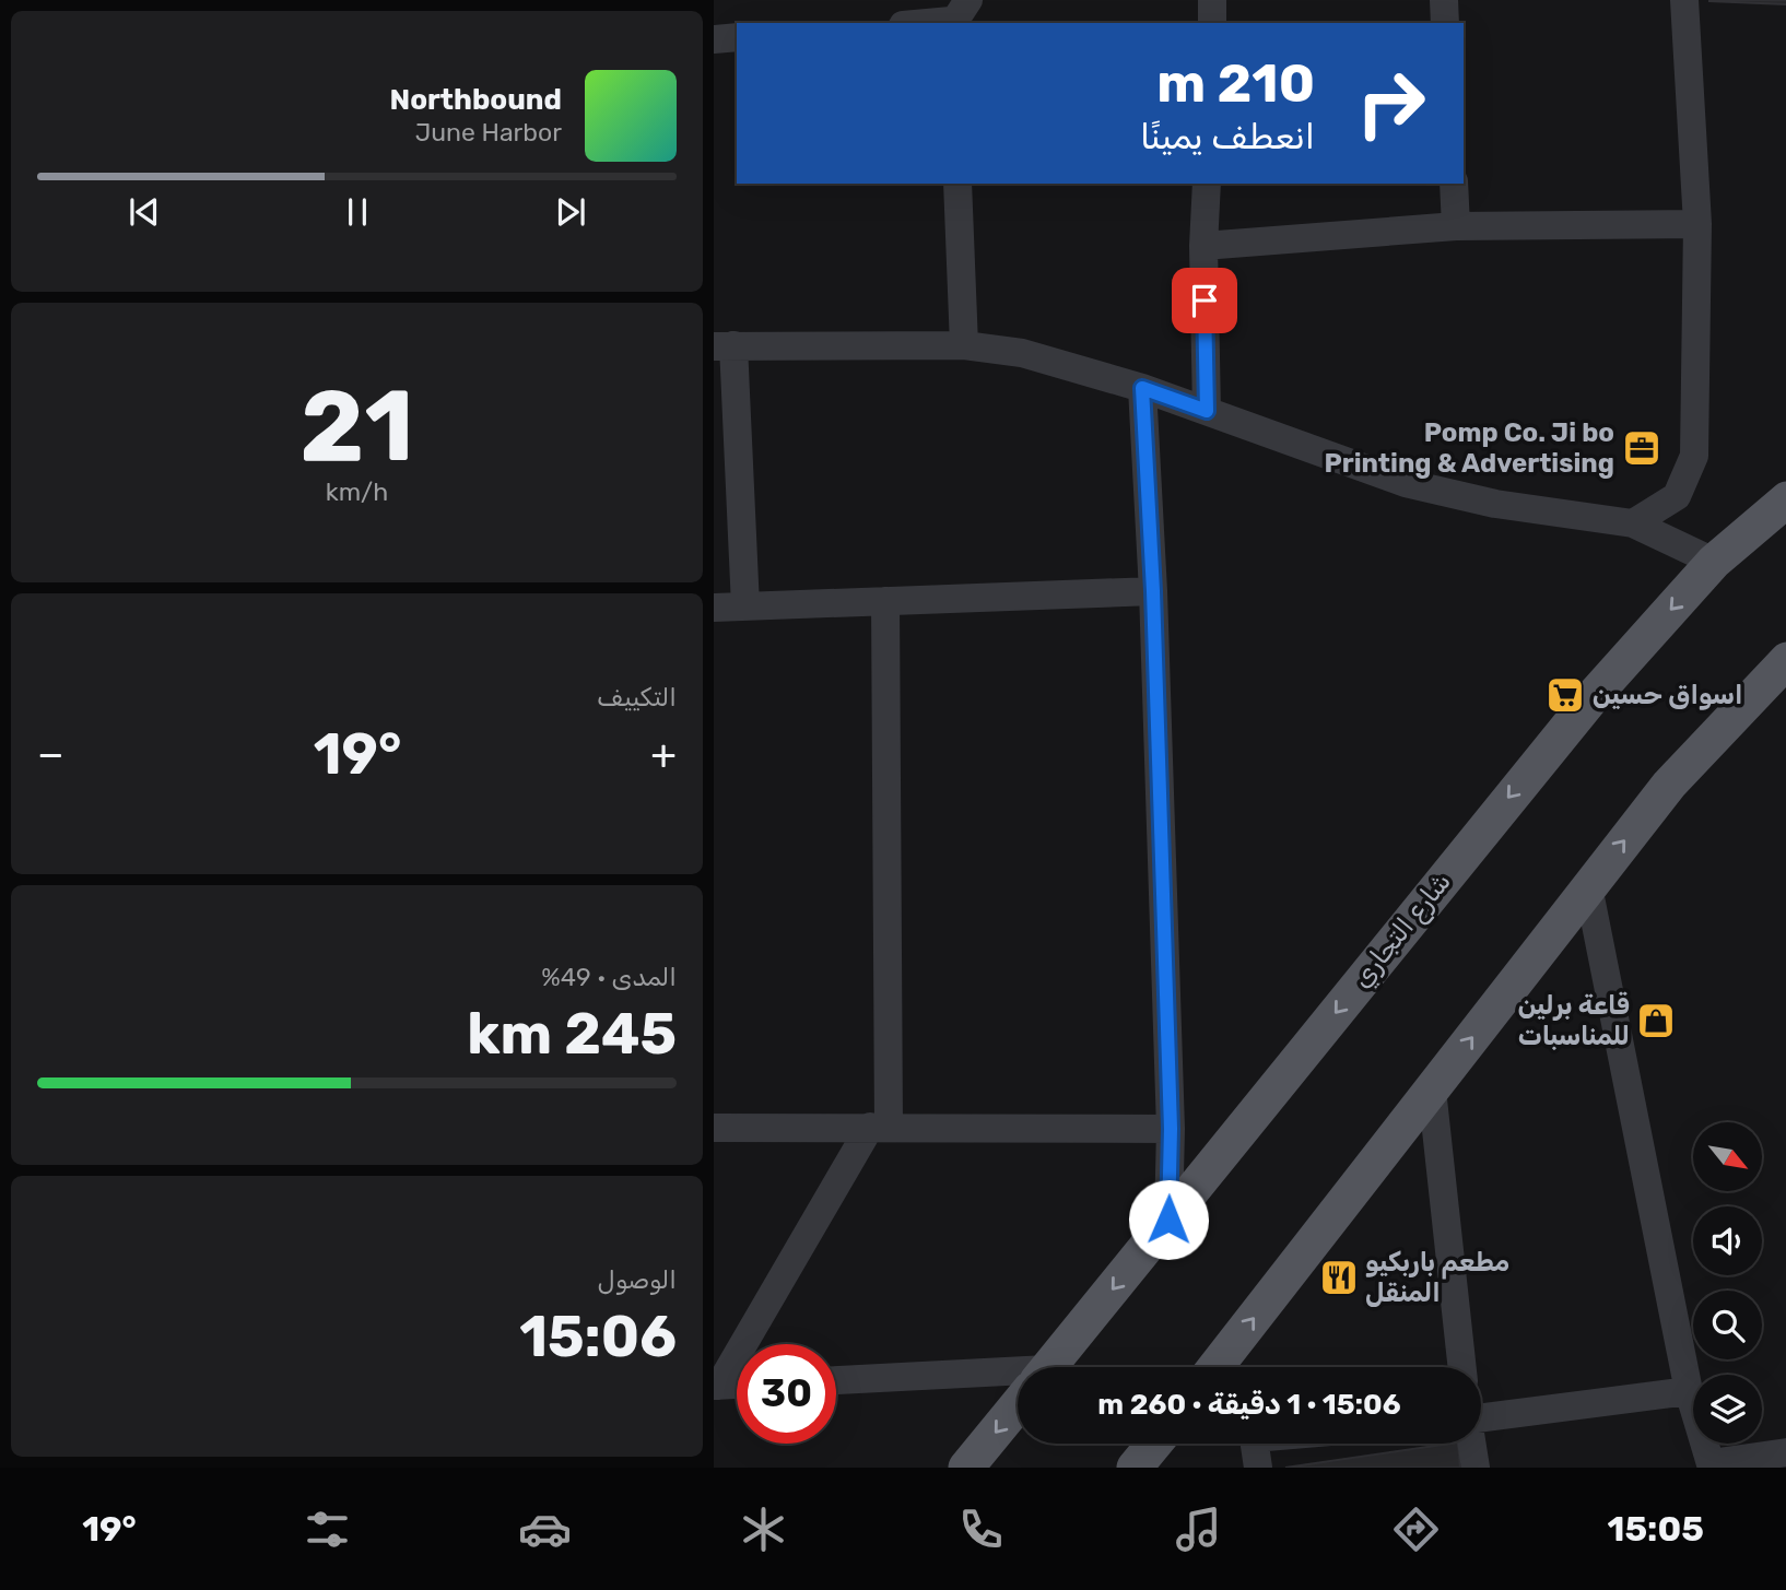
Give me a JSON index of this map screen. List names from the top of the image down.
{
  "streets": {
    "main road": ["شارع التجاري"]
  },
  "places": {
    "office": ["Pomp Co. Ji bo Printing & Advertising"],
    "supermarket": ["اسواق حسين"],
    "shop": ["قاعة برلين للمناسبات"],
    "restaurant": ["مطعم باربكيو المنقل"]
  },
  "north": "bottom right",
  "page": {
    "turn": ["210 m", "انعطف يمينًا"],
    "song": ["Northbound", "June Harbor"],
    "tile": [
      ["21", "km/h"],
      "التكييف",
      ["المدى · 49%", "245 km"],
      ["الوصول", "15:06"]
    ],
    "heat": ["−", "19°", "+"],
    "limit": "30",
    "trip": "15:06 · 1 دقيقة · 260 m",
    "tabs": ["15:05", "19°"]
  }
}
